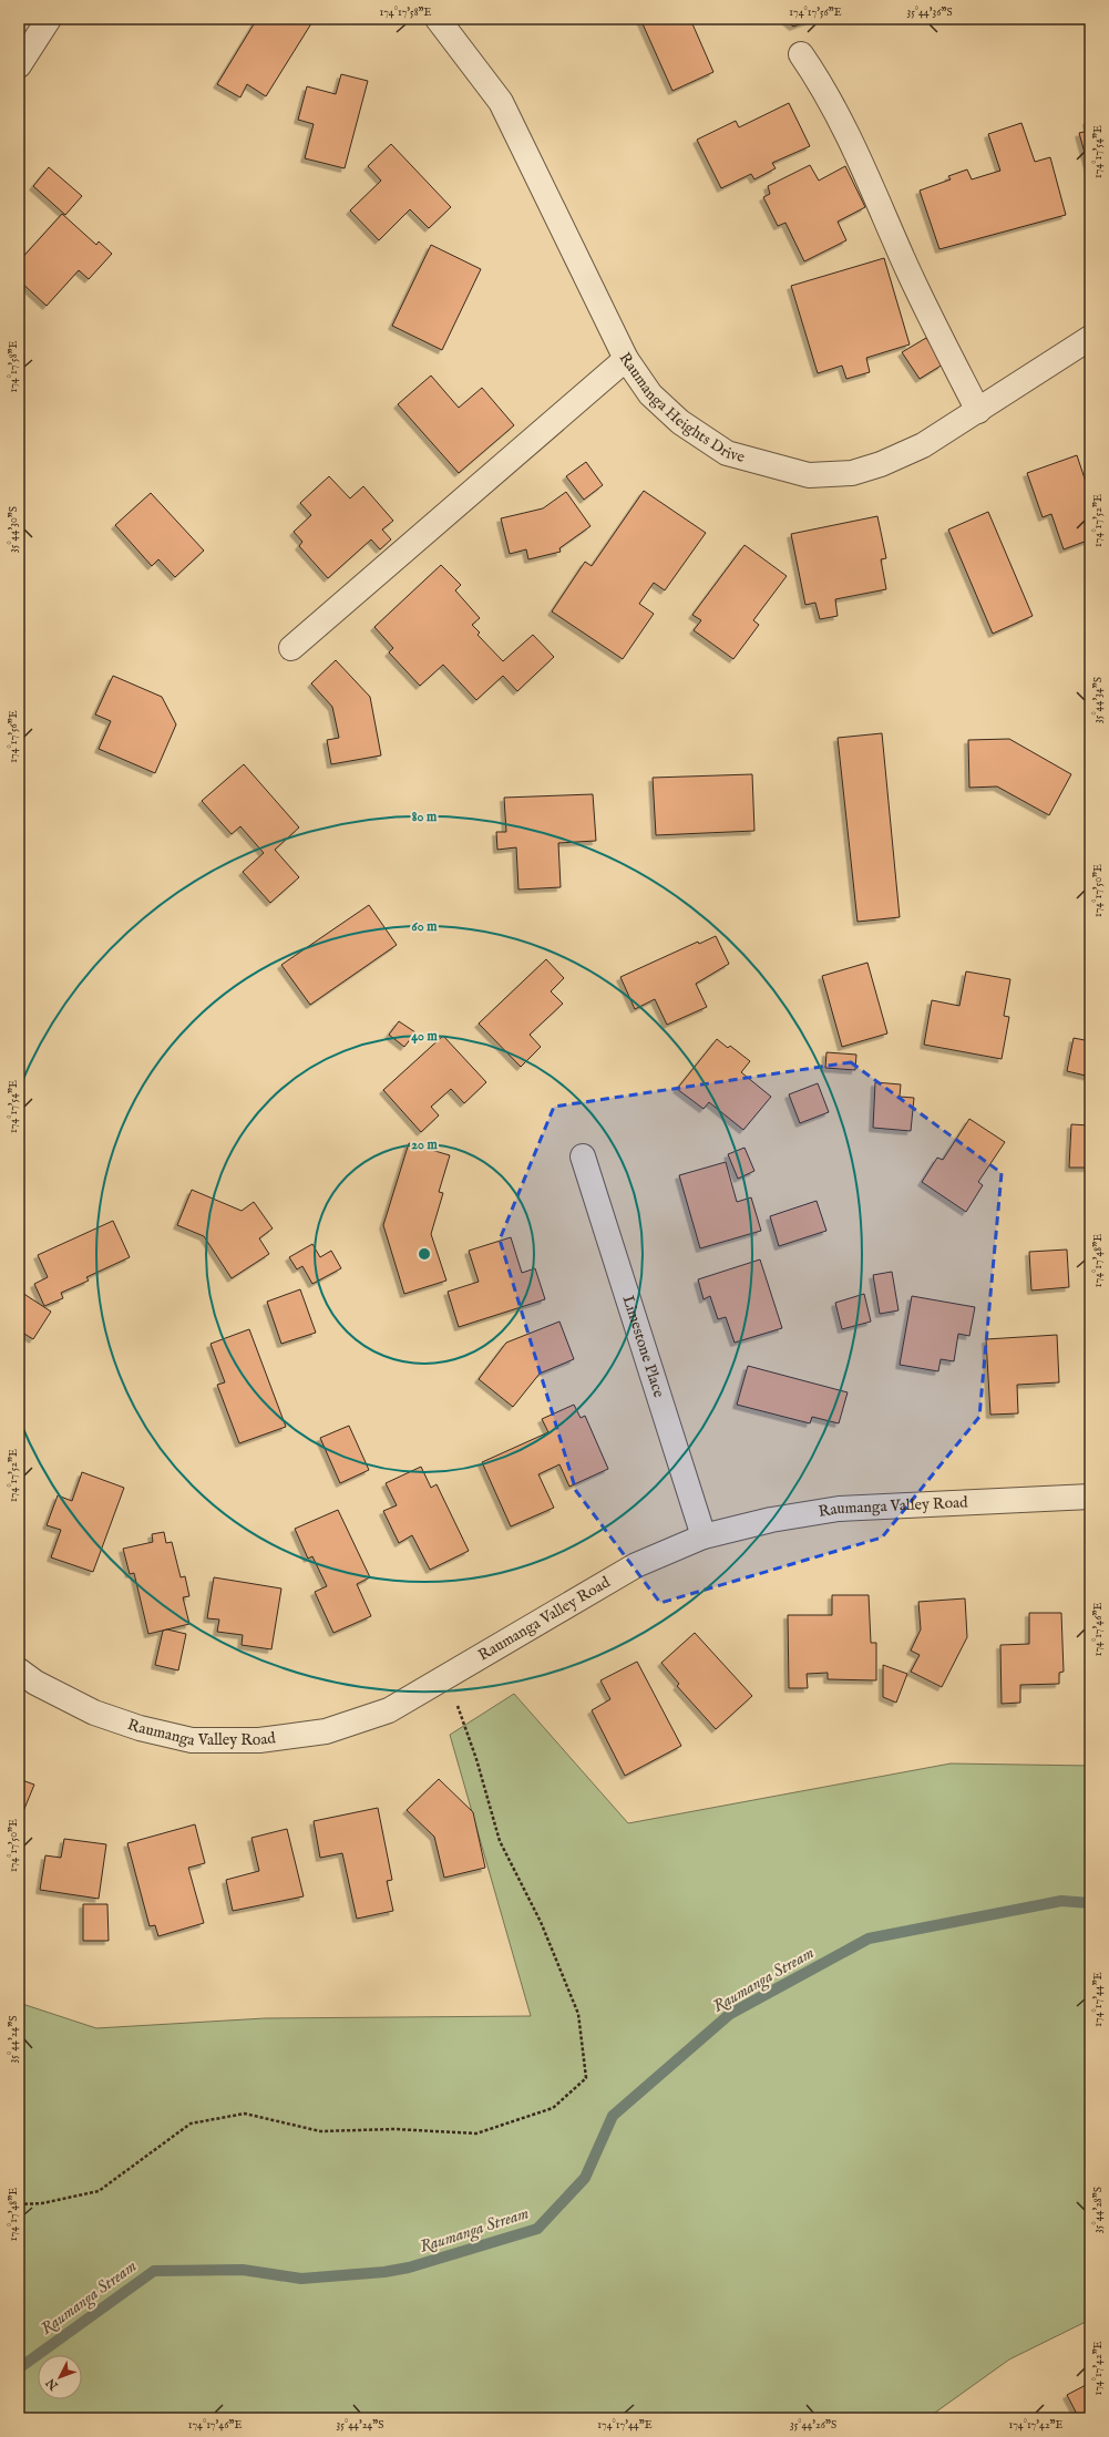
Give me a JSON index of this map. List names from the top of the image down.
{
  "streets": {
    "street": ["Raumanga Heights Drive", "Limestone Place", "Raumanga Valley Road"]
  },
  "crossings": [
    ["Limestone Place", "Raumanga Valley Road"]
  ],
  "water": ["Raumanga Stream"],
  "north": "bottom left",
  "coordinates": [
    "174°17'58\"E",
    "174°17'56\"E",
    "35°44'36\"S",
    "174°17'54\"E",
    "174°17'52\"E",
    "35°44'30\"S",
    "35°44'34\"S",
    "174°17'50\"E",
    "174°17'48\"E",
    "174°17'46\"E",
    "174°17'44\"E",
    "35°44'24\"S",
    "35°44'28\"S",
    "174°17'42\"E",
    "35°44'26\"S"
  ],
  "rings": [
    "80 m",
    "60 m",
    "40 m",
    "20 m"
  ]
}
